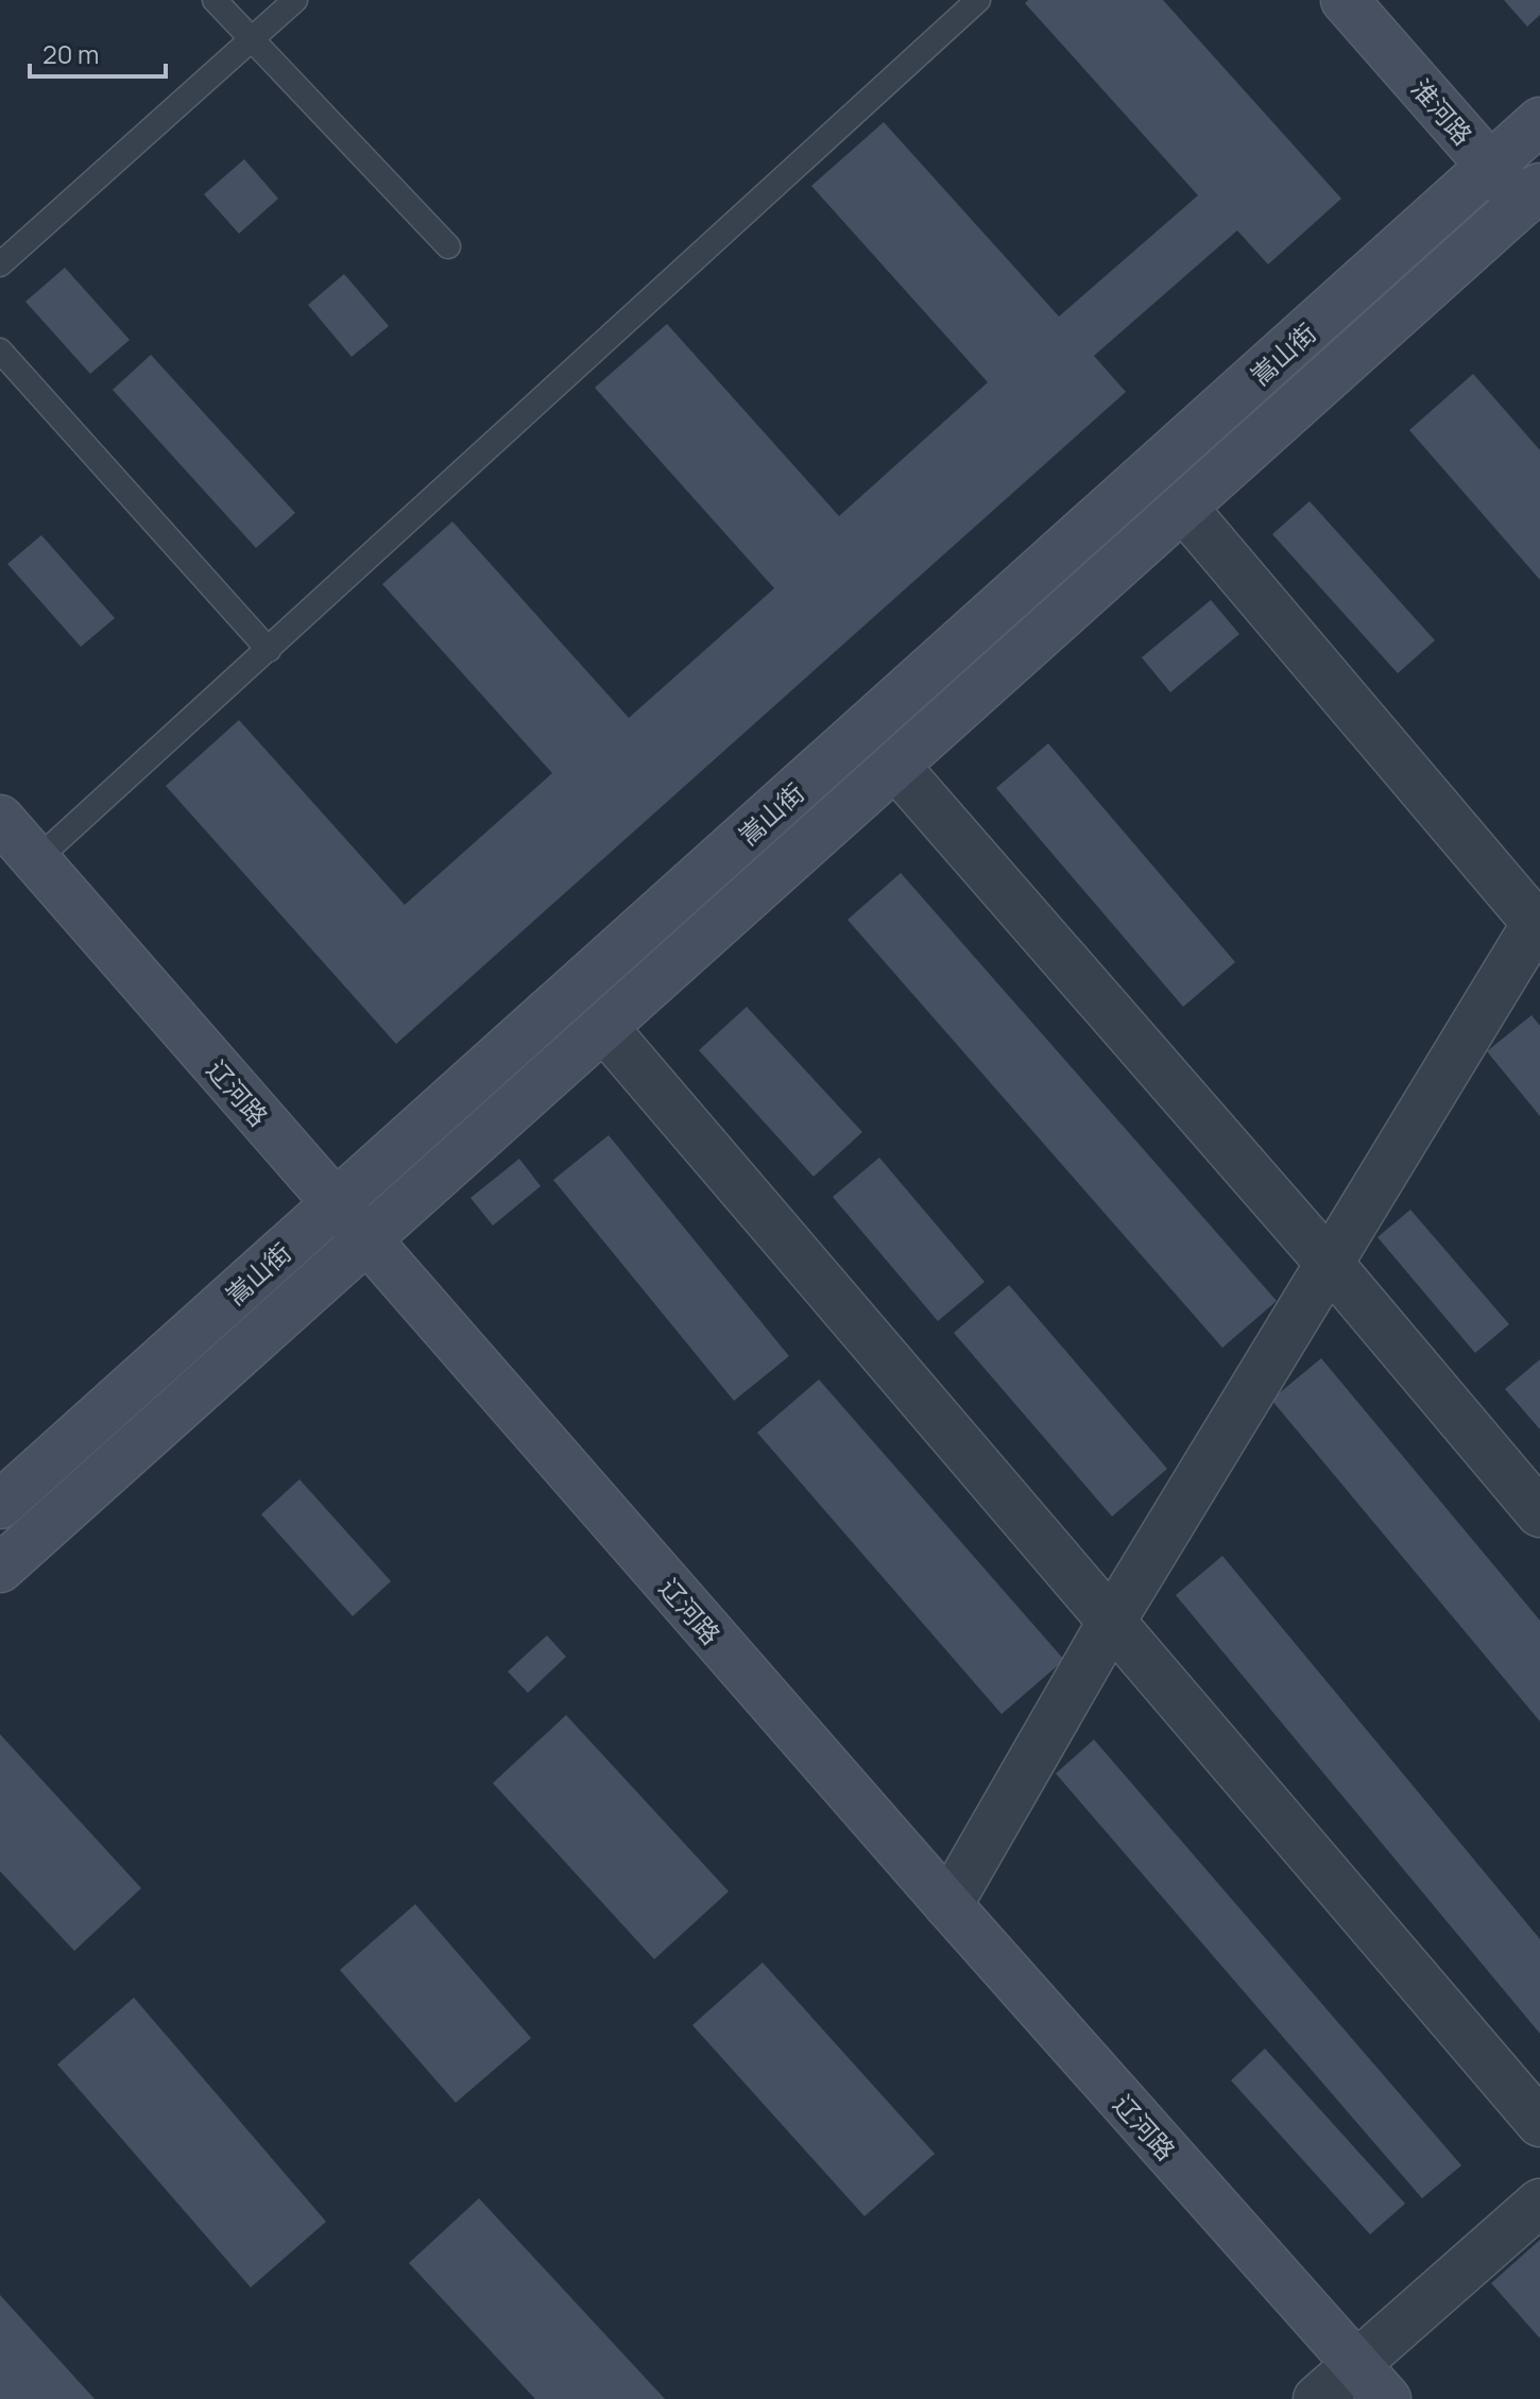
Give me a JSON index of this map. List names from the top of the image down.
{
  "streets": {
    "main road": ["淮河路", "嵩山街", "辽河路"]
  },
  "crossings": [
    ["淮河路", "嵩山街"],
    ["嵩山街", "辽河路"]
  ],
  "scale_bar": "20 m"
}
